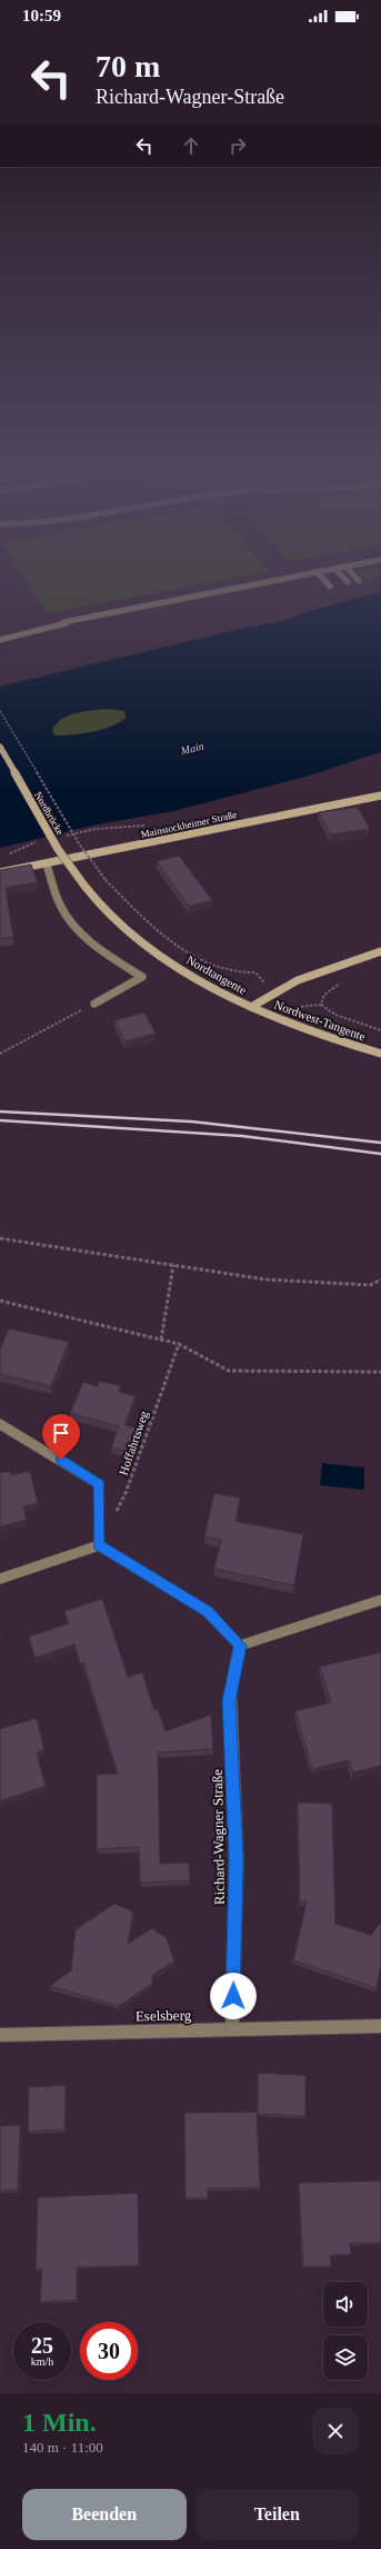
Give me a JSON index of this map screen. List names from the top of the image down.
{
  "streets": {
    "main road": [
      "Nordbrücke",
      "Mainstockheimer Straße",
      "Nordtangente",
      "Nordwest-Tangente"
    ],
    "street": ["Richard-Wagner Straße", "Eselsberg"],
    "path": ["Hoffahrtsweg"]
  },
  "crossings": [
    ["Nordbrücke", "Nordtangente"],
    ["Nordtangente", "Nordwest-Tangente"],
    ["Richard-Wagner Straße", "Eselsberg"]
  ],
  "water": ["Main"],
  "page": {
    "status": "10:59",
    "turn": ["70 m", "Richard-Wagner-Straße"],
    "speed": "25 km/h",
    "limit": "30",
    "heading": ["1 Min.", "140 m · 11:00"],
    "buttons": ["Beenden", "Teilen"]
  }
}
